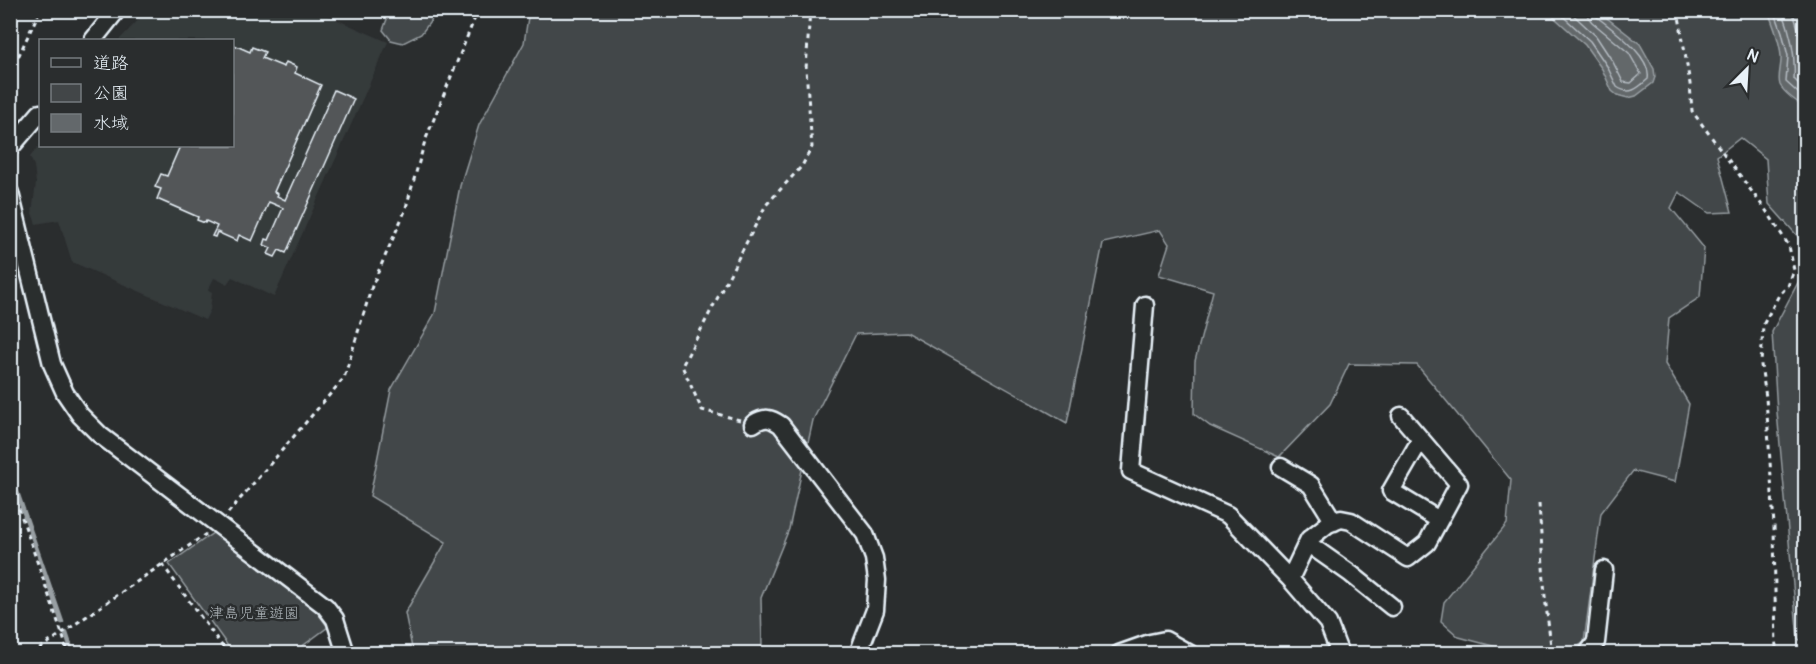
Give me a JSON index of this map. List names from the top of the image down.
{
  "parks": ["津島児童遊園"],
  "legend": ["道路", "公園", "水域"],
  "north": "top right"
}
